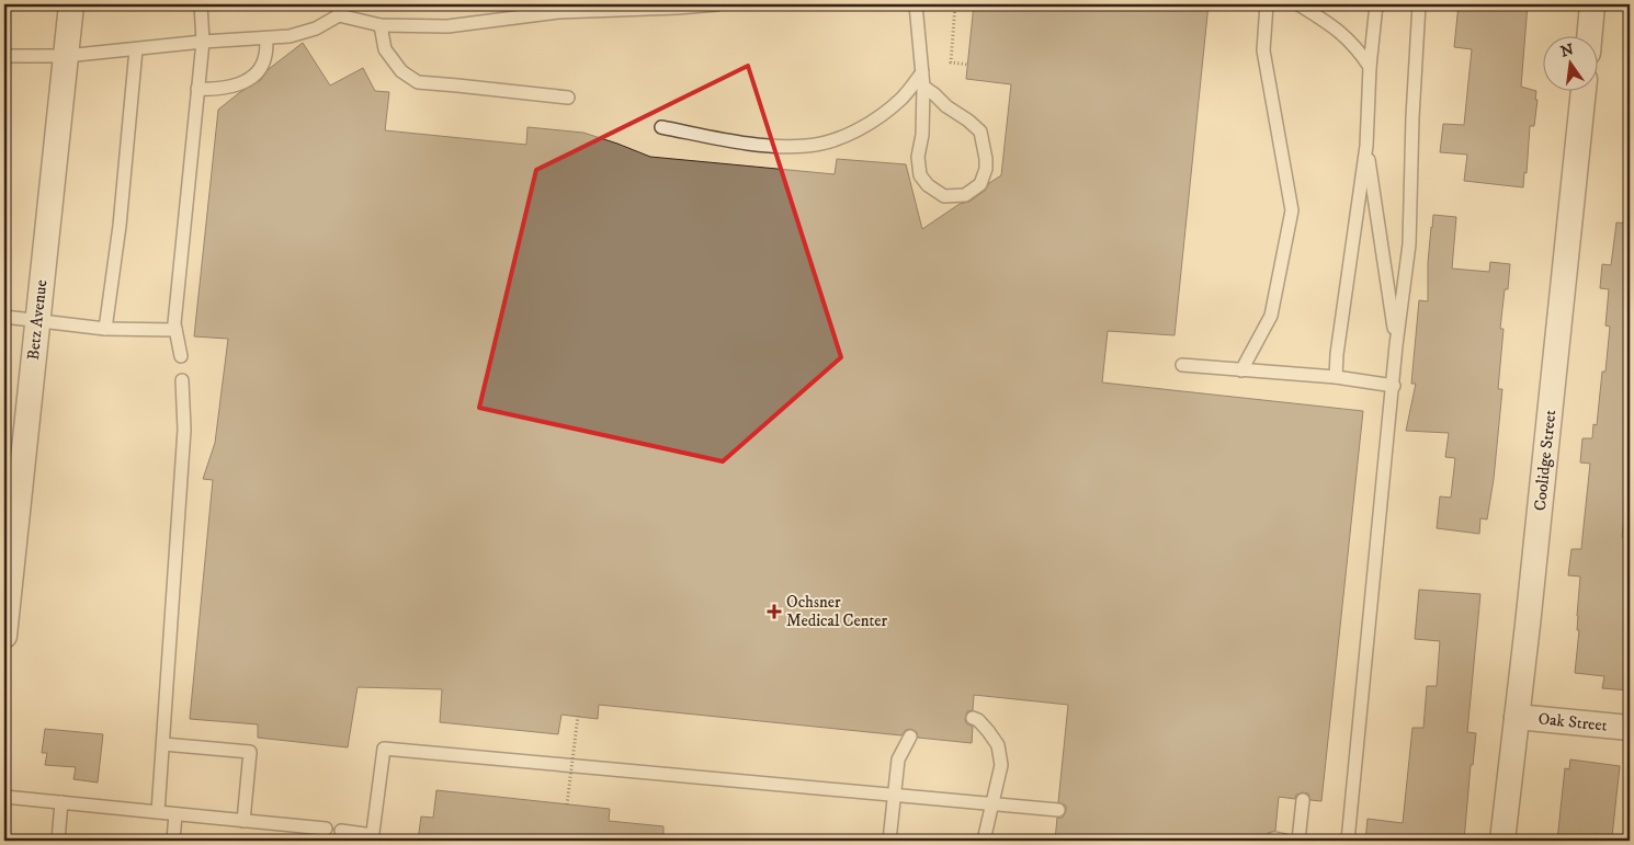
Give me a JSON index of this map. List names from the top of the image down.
{
  "streets": {
    "street": ["Betz Avenue", "Coolidge Street", "Oak Street"]
  },
  "crossings": [
    ["Coolidge Street", "Oak Street"]
  ],
  "places": {
    "health": ["Ochsner Medical Center"]
  },
  "north": "top"
}
